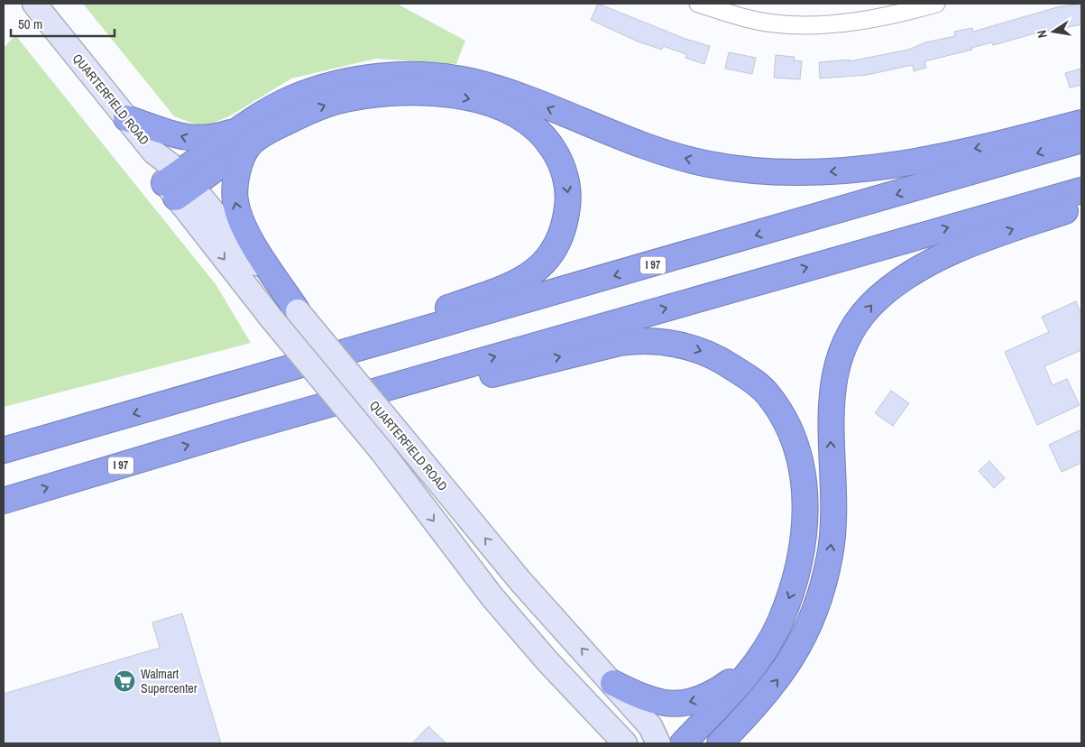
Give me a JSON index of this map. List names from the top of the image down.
{
  "streets": {
    "highway": ["I 97"],
    "main road": ["QUARTERFIELD ROAD"]
  },
  "places": {
    "supermarket": ["Walmart Supercenter"]
  },
  "scale_bar": "50 m",
  "north": "left"
}
